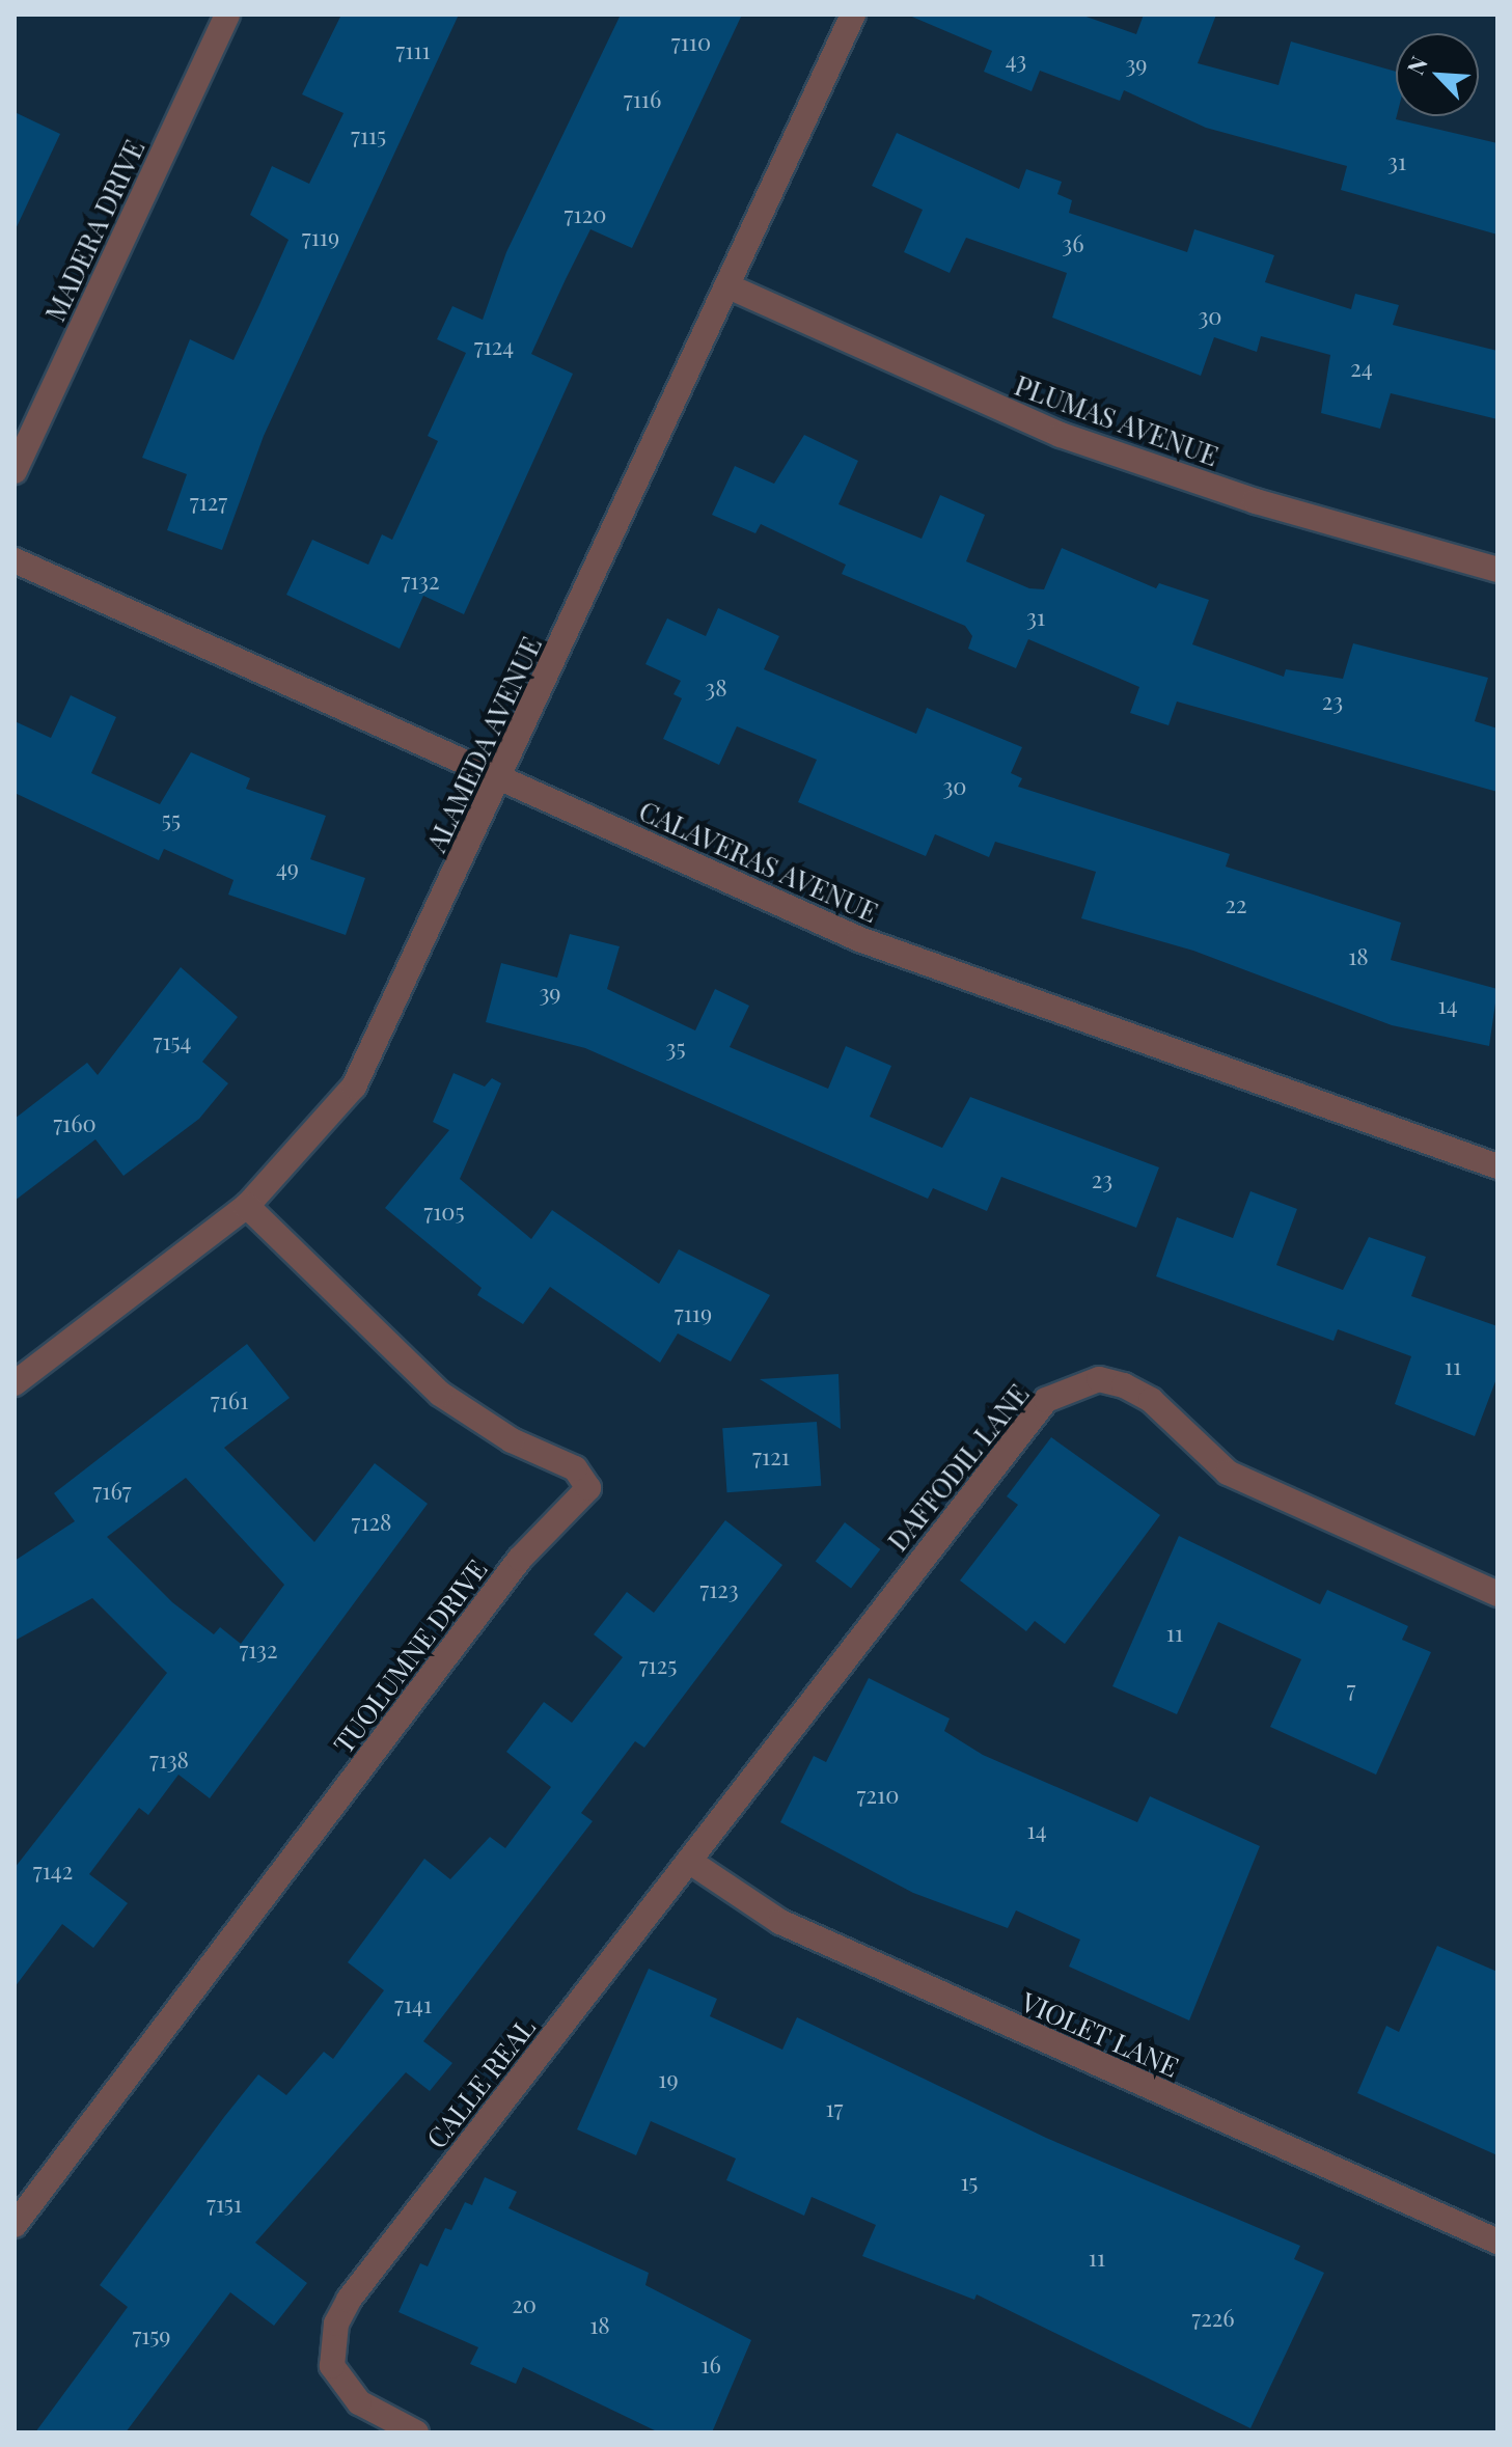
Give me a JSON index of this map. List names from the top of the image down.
{
  "streets": {
    "street": [
      "MADERA DRIVE",
      "PLUMAS AVENUE",
      "ALAMEDA AVENUE",
      "CALAVERAS AVENUE",
      "DAFFODIL LANE",
      "TUOLUMNE DRIVE",
      "VIOLET LANE",
      "CALLE REAL"
    ]
  },
  "crossings": [
    ["PLUMAS AVENUE", "ALAMEDA AVENUE"],
    ["ALAMEDA AVENUE", "CALAVERAS AVENUE"],
    ["ALAMEDA AVENUE", "TUOLUMNE DRIVE"],
    ["DAFFODIL LANE", "VIOLET LANE"],
    ["DAFFODIL LANE", "CALLE REAL"],
    ["VIOLET LANE", "CALLE REAL"]
  ],
  "house_numbers": [
    "7110",
    "7111",
    "43",
    "39",
    "7116",
    "7115",
    "31",
    "7120",
    "7119",
    "36",
    "30",
    "7124",
    "24",
    "7127",
    "7132",
    "31",
    "38",
    "23",
    "30",
    "55",
    "49",
    "22",
    "18",
    "39",
    "14",
    "7154",
    "35",
    "7160",
    "23",
    "7105",
    "7119",
    "11",
    "7161",
    "7121",
    "7167",
    "7128",
    "7123",
    "11",
    "7132",
    "7125",
    "7",
    "7138",
    "7210",
    "14",
    "7142",
    "7141",
    "19",
    "17",
    "15",
    "7151",
    "11",
    "20",
    "7226",
    "18",
    "7159",
    "16"
  ],
  "north": "top left"
}
